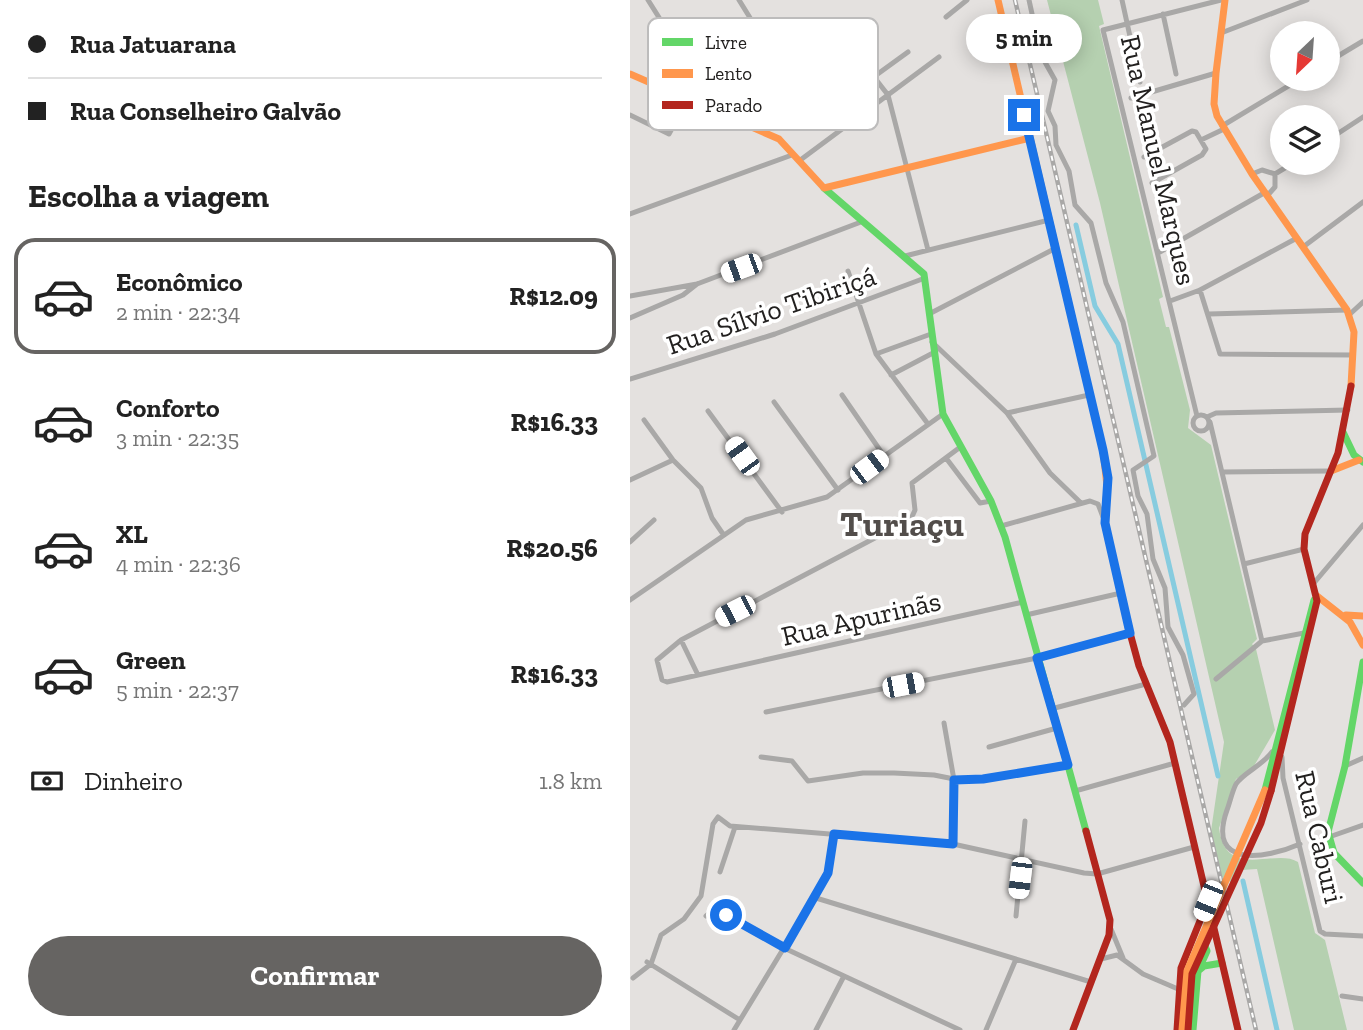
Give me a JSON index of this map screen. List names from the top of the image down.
{
  "streets": {
    "street": [
      "Rua Manuel Marques",
      "Rua Sílvio Tibiriçá",
      "Rua Apurinãs",
      "Rua Caburi"
    ]
  },
  "districts": ["Turiaçu"],
  "legend": ["Livre", "Lento", "Parado"],
  "north": "bottom left",
  "page": {
    "banner": ["Rua Jatuarana", "Rua Conselheiro Galvão"],
    "bubble": "5 min",
    "heading": "Escolha a viagem",
    "list": [
      {
        "name": "Econômico",
        "note": "2 min · 22:34",
        "value": "R$12.09"
      },
      {
        "name": "Conforto",
        "note": "3 min · 22:35",
        "value": "R$16.33"
      },
      {
        "name": "XL",
        "note": "4 min · 22:36",
        "value": "R$20.56"
      },
      {
        "name": "Green",
        "note": "5 min · 22:37",
        "value": "R$16.33"
      }
    ],
    "pay": ["Dinheiro", "1.8 km"],
    "buttons": "Confirmar"
  }
}
